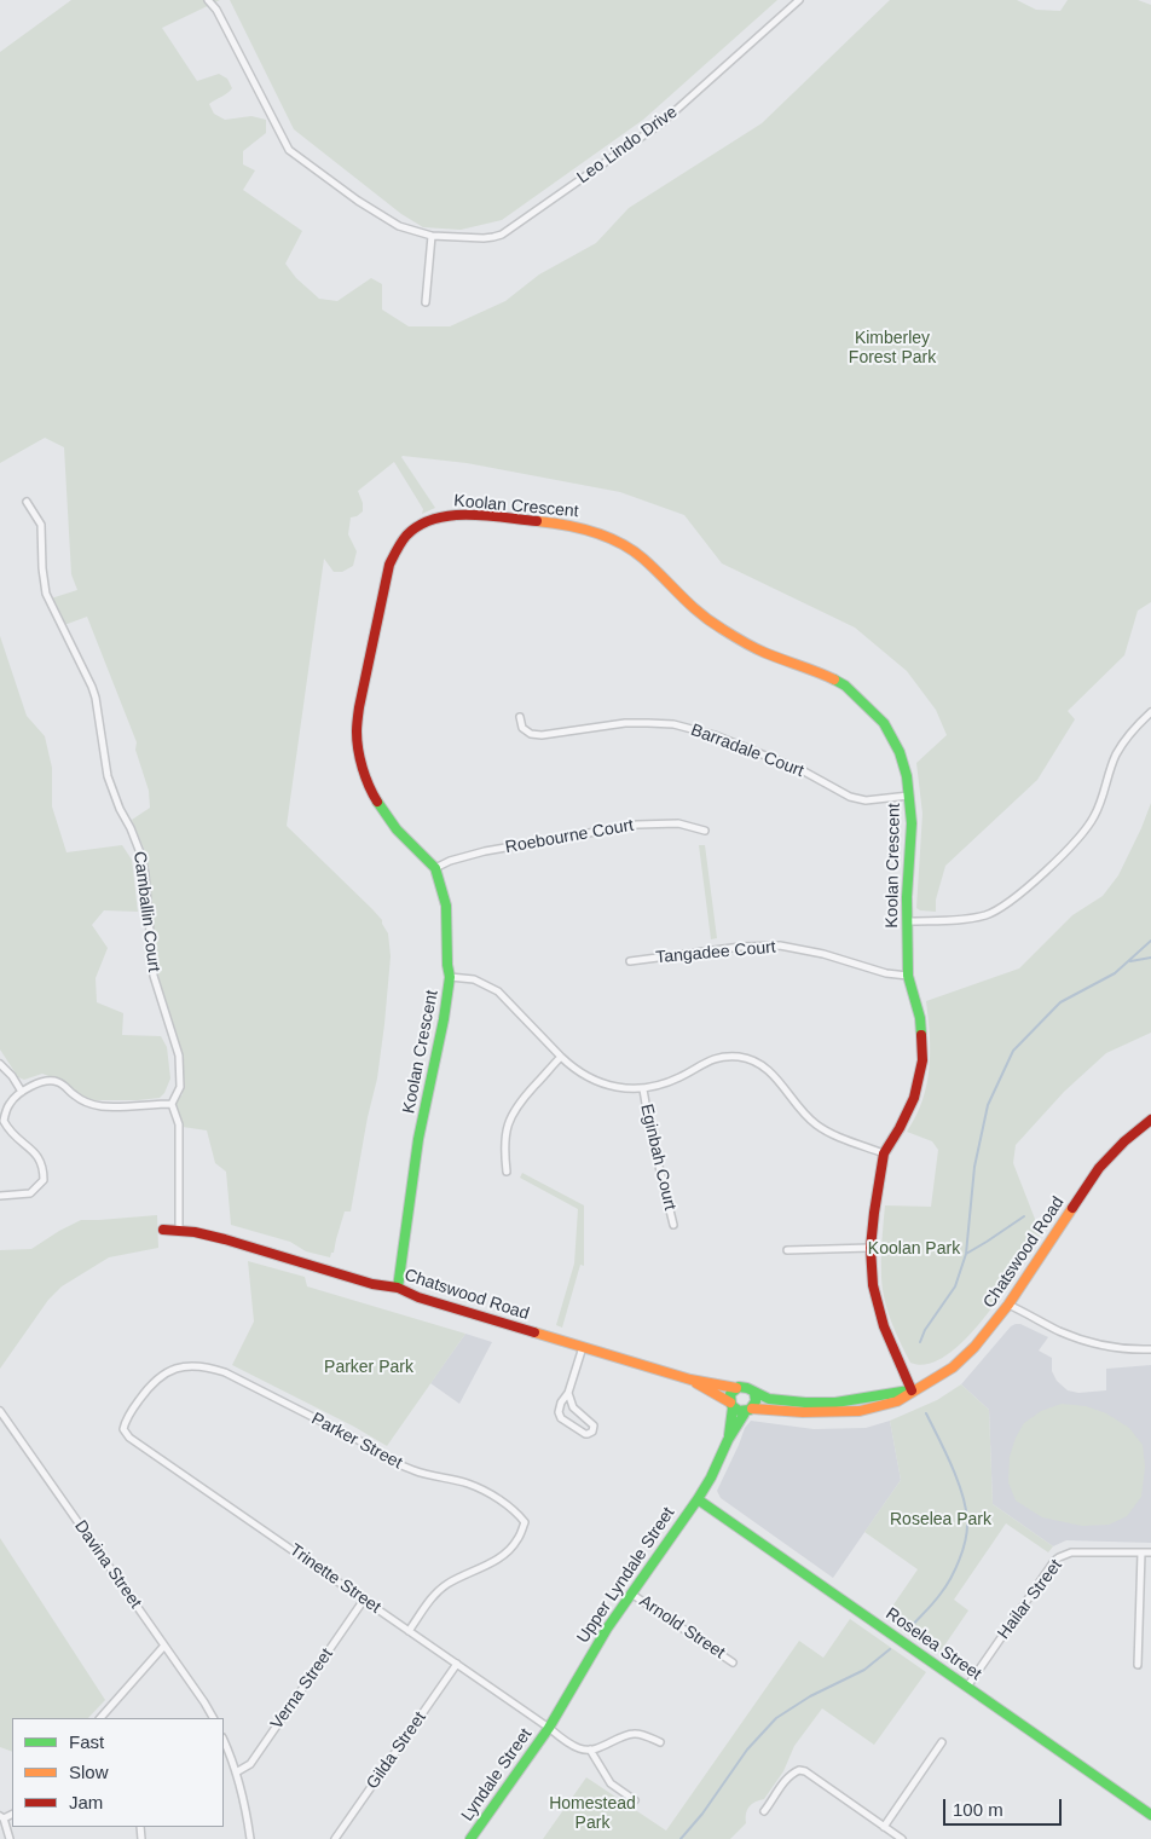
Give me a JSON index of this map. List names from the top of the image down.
{
  "streets": {
    "street": [
      "Leo Lindo Drive",
      "Koolan Crescent",
      "Barradale Court",
      "Roebourne Court",
      "Camballin Court",
      "Tangadee Court",
      "Eginbah Court",
      "Chatswood Road",
      "Parker Street",
      "Davina Street",
      "Upper Lyndale Street",
      "Trinette Street",
      "Hailar Street",
      "Arnold Street",
      "Roselea Street",
      "Verna Street",
      "Gilda Street",
      "Lyndale Street"
    ]
  },
  "crossings": [
    ["Koolan Crescent", "Barradale Court"],
    ["Koolan Crescent", "Roebourne Court"],
    ["Koolan Crescent", "Tangadee Court"],
    ["Koolan Crescent", "Chatswood Road"],
    ["Camballin Court", "Chatswood Road"],
    ["Chatswood Road", "Upper Lyndale Street"],
    ["Parker Street", "Trinette Street"],
    ["Upper Lyndale Street", "Trinette Street"],
    ["Upper Lyndale Street", "Arnold Street"],
    ["Upper Lyndale Street", "Roselea Street"],
    ["Upper Lyndale Street", "Lyndale Street"],
    ["Trinette Street", "Verna Street"],
    ["Trinette Street", "Gilda Street"],
    ["Trinette Street", "Lyndale Street"],
    ["Hailar Street", "Roselea Street"]
  ],
  "parks": [
    "Kimberley Forest Park",
    "Koolan Park",
    "Parker Park",
    "Roselea Park",
    "Homestead Park"
  ],
  "legend": ["Fast", "Slow", "Jam"],
  "scale_bar": "100 m"
}
